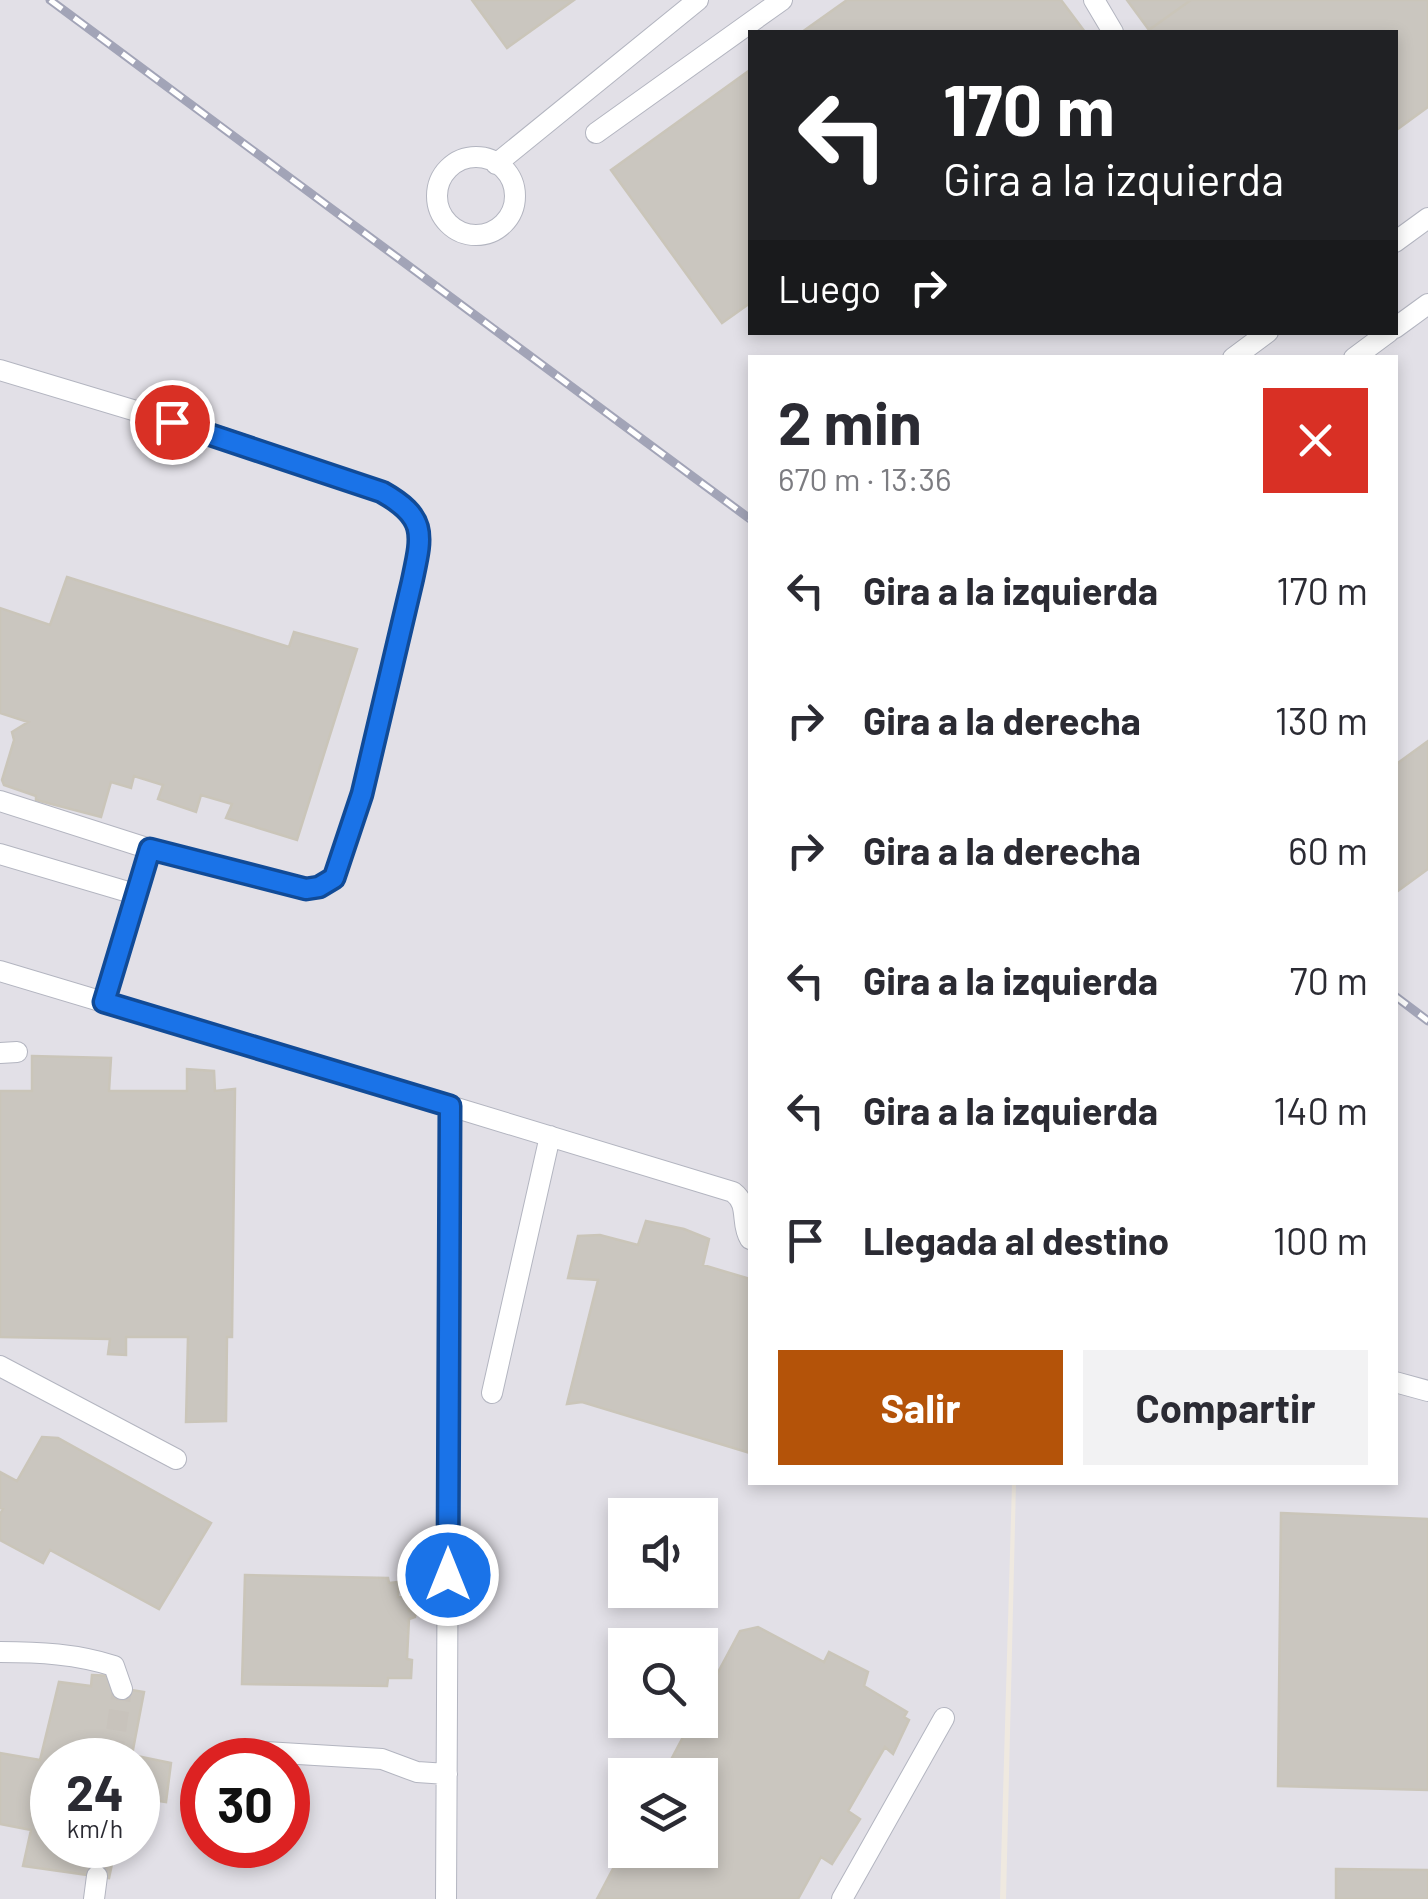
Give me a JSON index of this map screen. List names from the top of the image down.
{
  "page": {
    "turn": ["170 m", "Gira a la izquierda"],
    "then": "Luego",
    "heading": ["2 min", "670 m · 13:36"],
    "list": [
      {
        "name": "Gira a la izquierda",
        "value": "170 m"
      },
      {
        "name": "Gira a la derecha",
        "value": "130 m"
      },
      {
        "name": "Gira a la derecha",
        "value": "60 m"
      },
      {
        "name": "Gira a la izquierda",
        "value": "70 m"
      },
      {
        "name": "Gira a la izquierda",
        "value": "140 m"
      },
      {
        "name": "Llegada al destino",
        "value": "100 m"
      }
    ],
    "buttons": ["Salir", "Compartir"],
    "speed": "24 km/h",
    "limit": "30"
  }
}
